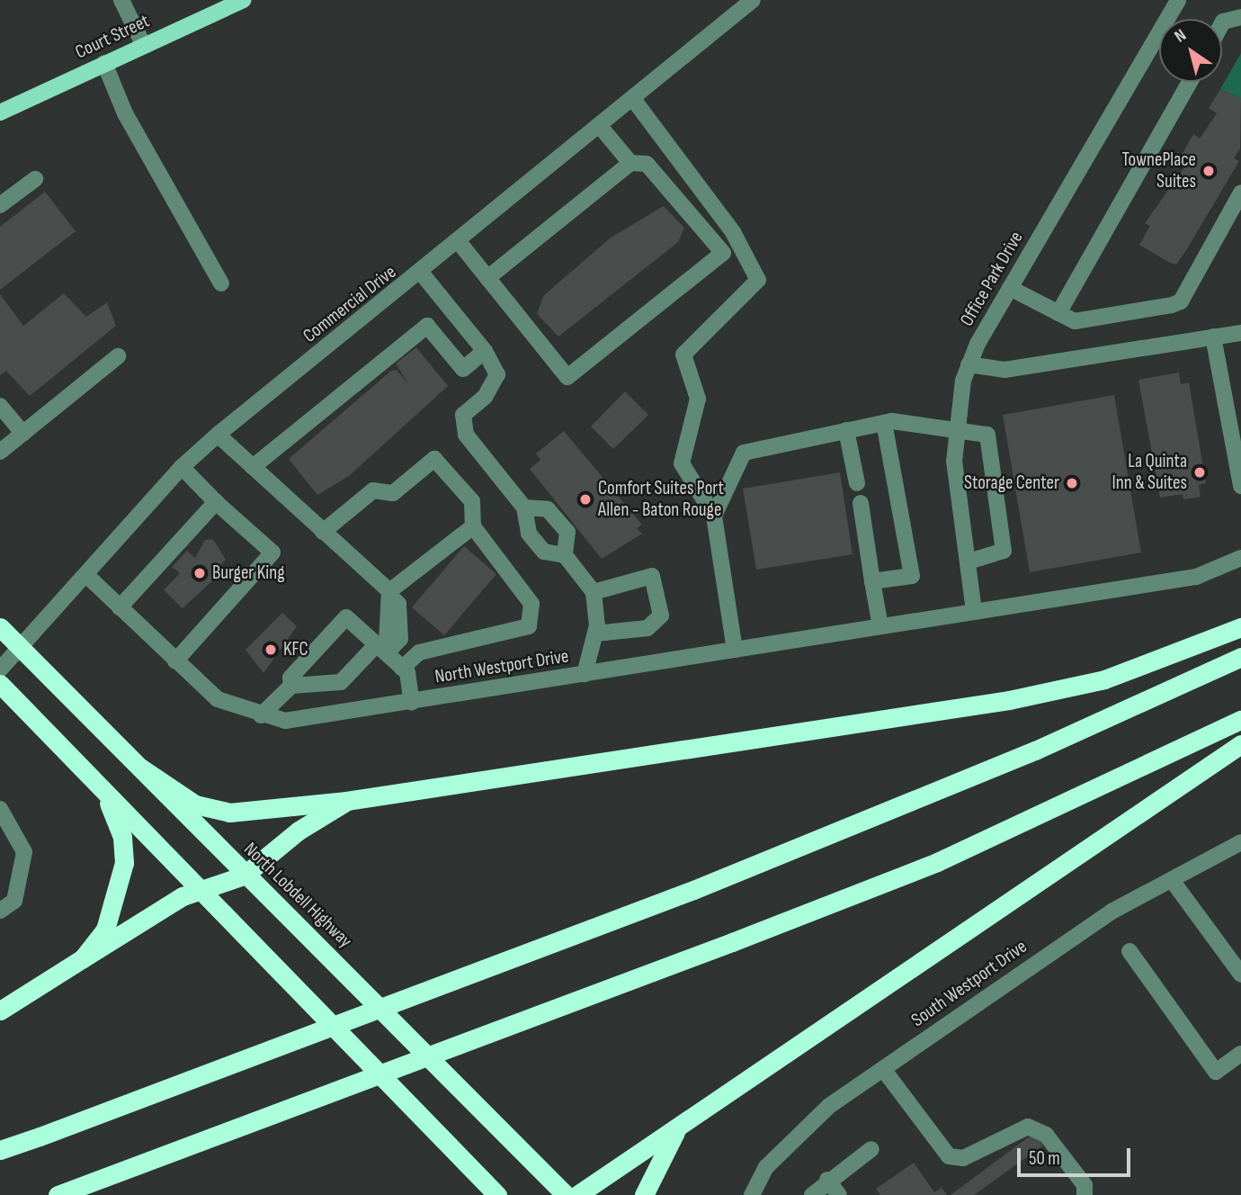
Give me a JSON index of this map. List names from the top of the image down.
{
  "streets": {
    "highway": ["North Lobdell Highway"],
    "main road": ["Court Street"],
    "street": [
      "Office Park Drive",
      "Commercial Drive",
      "North Westport Drive",
      "South Westport Drive"
    ]
  },
  "crossings": [
    ["Office Park Drive", "North Westport Drive"],
    ["Commercial Drive", "North Westport Drive"],
    ["Commercial Drive", "North Lobdell Highway"]
  ],
  "places": [
    "TownePlace Suites",
    "La Quinta Inn & Suites",
    "Storage Center",
    "Comfort Suites Port Allen - Baton Rouge",
    "Burger King",
    "KFC"
  ],
  "scale_bar": "50 m",
  "north": "top left"
}
